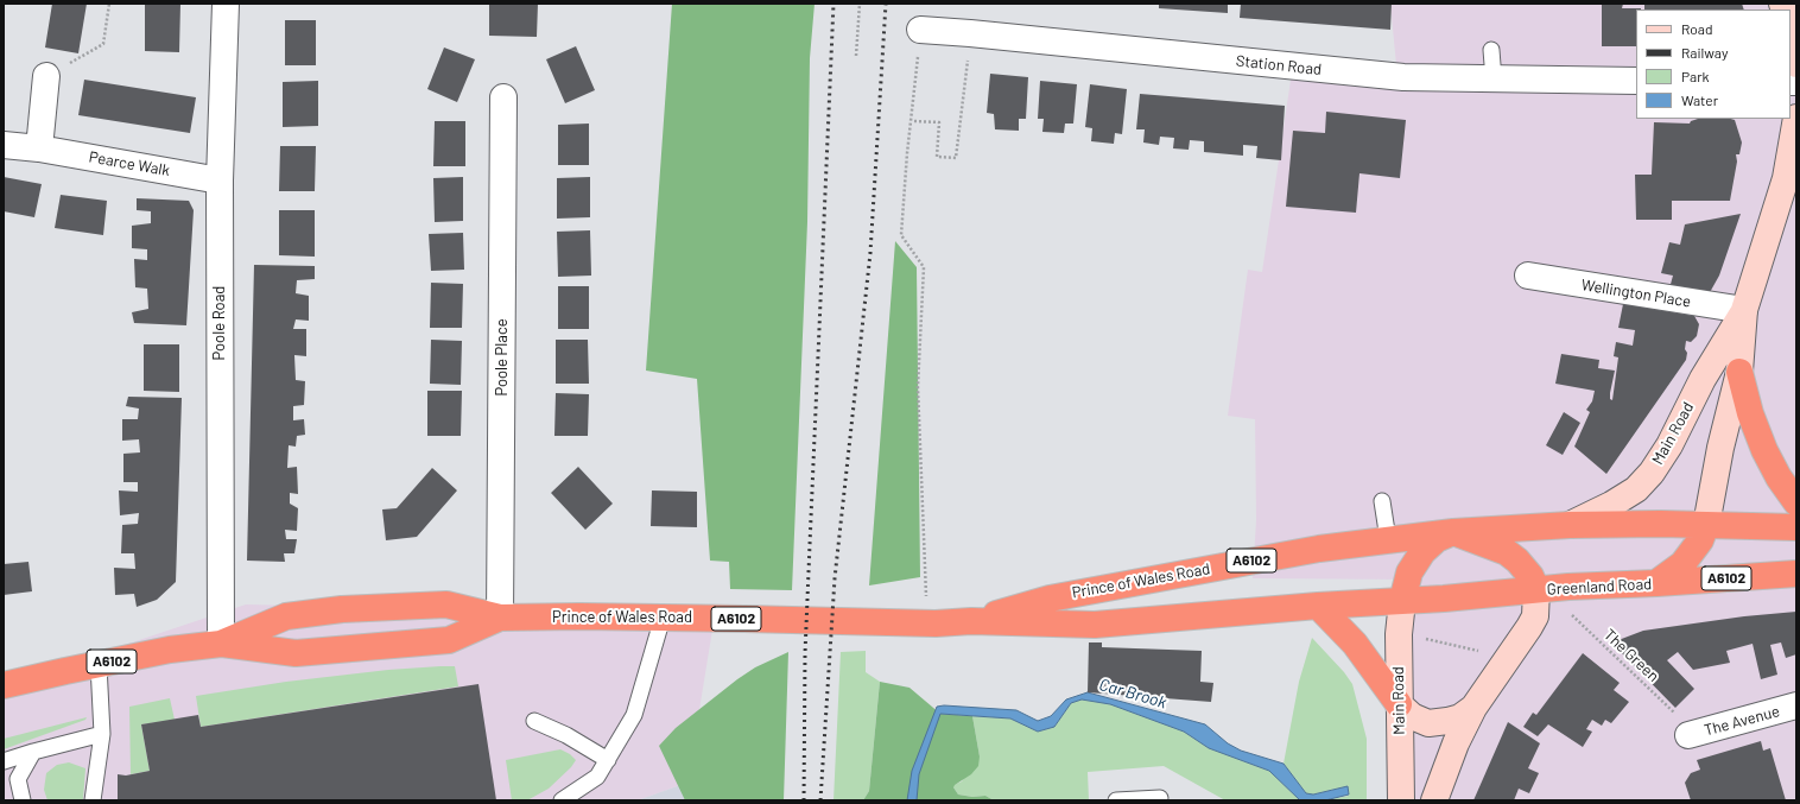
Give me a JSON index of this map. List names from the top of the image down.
{
  "streets": {
    "highway": ["A6102", "Prince of Wales Road", "Greenland Road"],
    "main road": ["Main Road"],
    "street": [
      "Station Road",
      "Pearce Walk",
      "Wellington Place",
      "Poole Road",
      "Poole Place",
      "The Avenue"
    ],
    "path": ["The Green"]
  },
  "crossings": [
    ["Pearce Walk", "Poole Road"],
    ["Wellington Place", "Main Road"],
    ["Poole Road", "Prince of Wales Road"],
    ["Poole Place", "Prince of Wales Road"],
    ["Main Road", "A6102"],
    ["Main Road", "Prince of Wales Road"],
    ["Main Road", "Greenland Road"],
    ["A6102", "Prince of Wales Road"],
    ["Prince of Wales Road", "Greenland Road"],
    ["Greenland Road", "The Green"],
    ["The Green", "The Avenue"]
  ],
  "water": ["Car Brook"],
  "legend": [
    "Road",
    "Railway",
    "Park",
    "Water"
  ]
}
